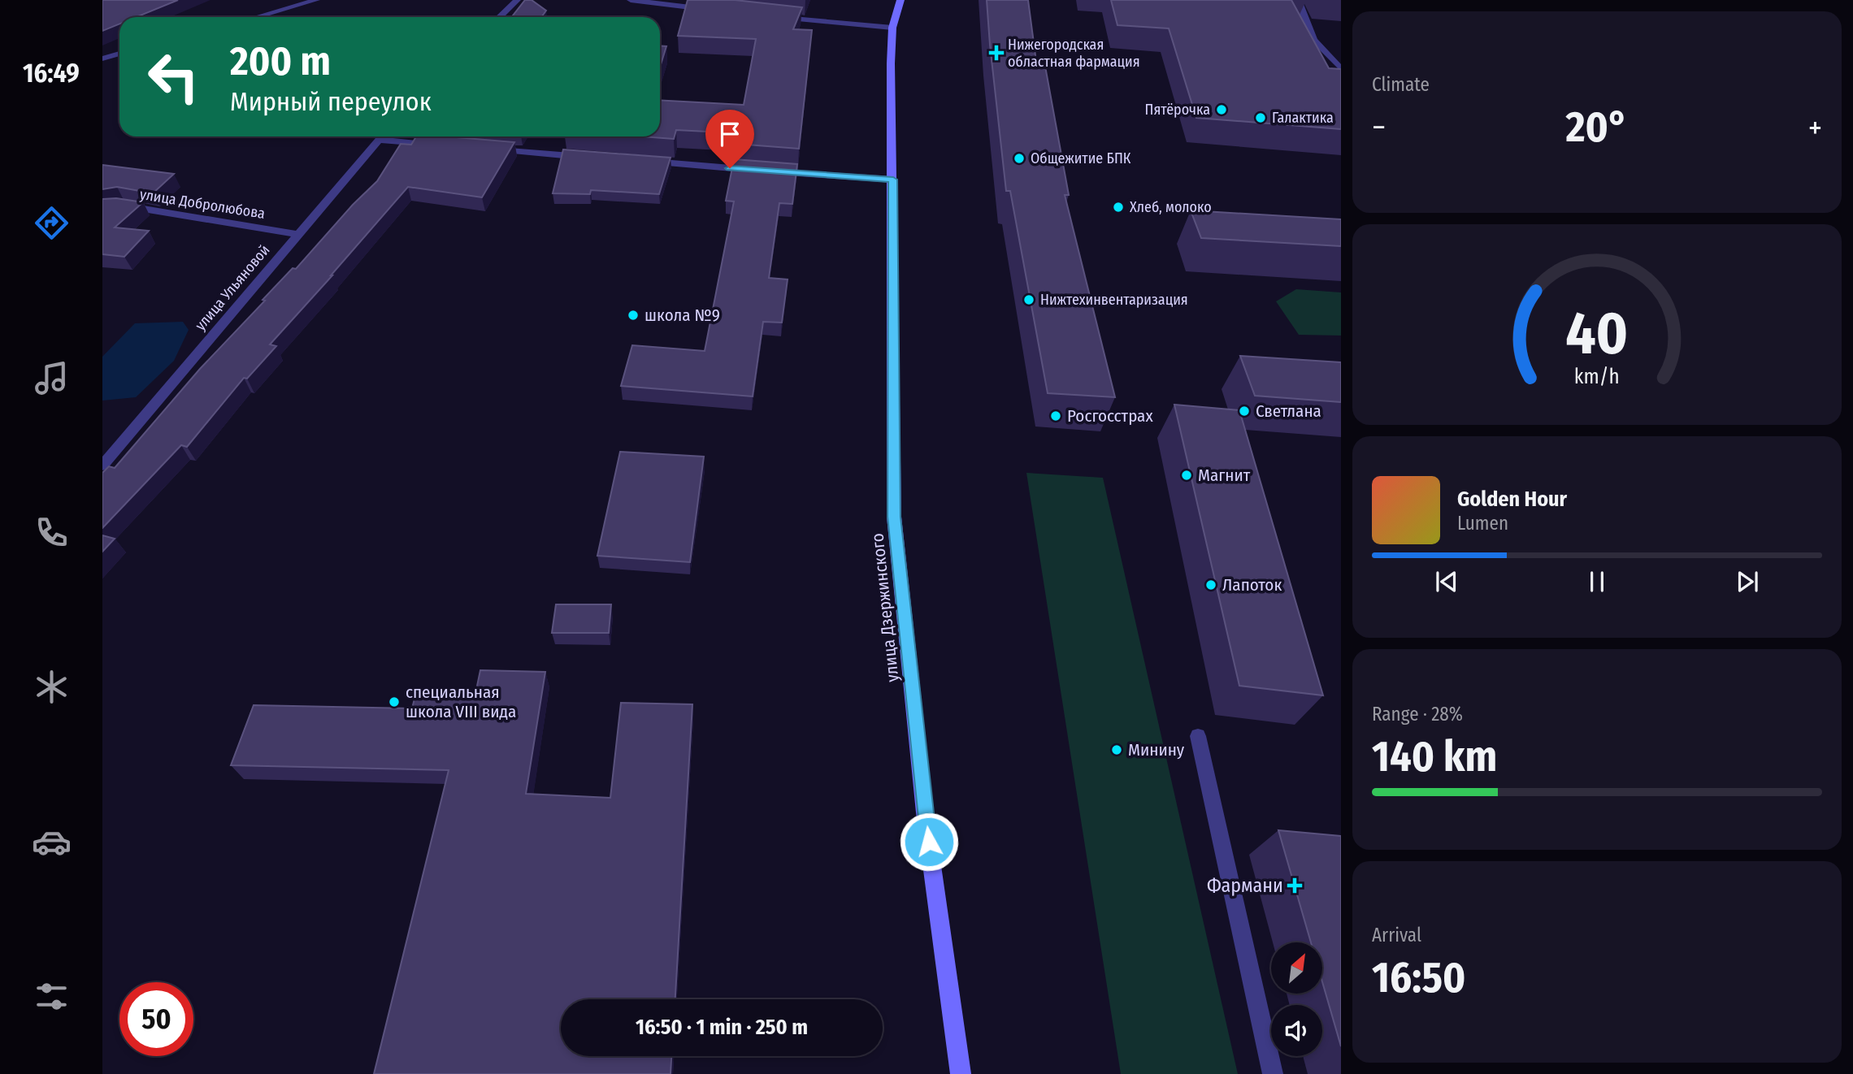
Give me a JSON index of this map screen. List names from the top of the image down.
{
  "streets": {
    "main road": ["улица Дзержинского"],
    "street": ["улица Добролюбова", "улица Ульяновой"]
  },
  "crossings": [
    ["улица Добролюбова", "улица Ульяновой"]
  ],
  "places": {
    "health": ["Нижегородская областная фармация", "Фармани"],
    "other": [
      "Пятёрочка",
      "Галактика",
      "Общежитие БПК",
      "Хлеб, молоко",
      "Нижтехинвентаризация",
      "школа №9",
      "Светлана",
      "Росгосстрах",
      "Магнит",
      "Лапоток",
      "специальная школа VIII вида",
      "Минину"
    ]
  },
  "north": "top right",
  "page": {
    "tabs": "16:49",
    "tile": [
      "Climate",
      ["Range · 28%", "140 km"],
      ["Arrival", "16:50"]
    ],
    "turn": ["200 m", "Мирный переулок"],
    "heat": ["−", "20°", "+"],
    "song": ["Golden Hour", "Lumen"],
    "limit": "50",
    "trip": "16:50 · 1 min · 250 m",
    "gauge": ["40", "km/h"]
  }
}
